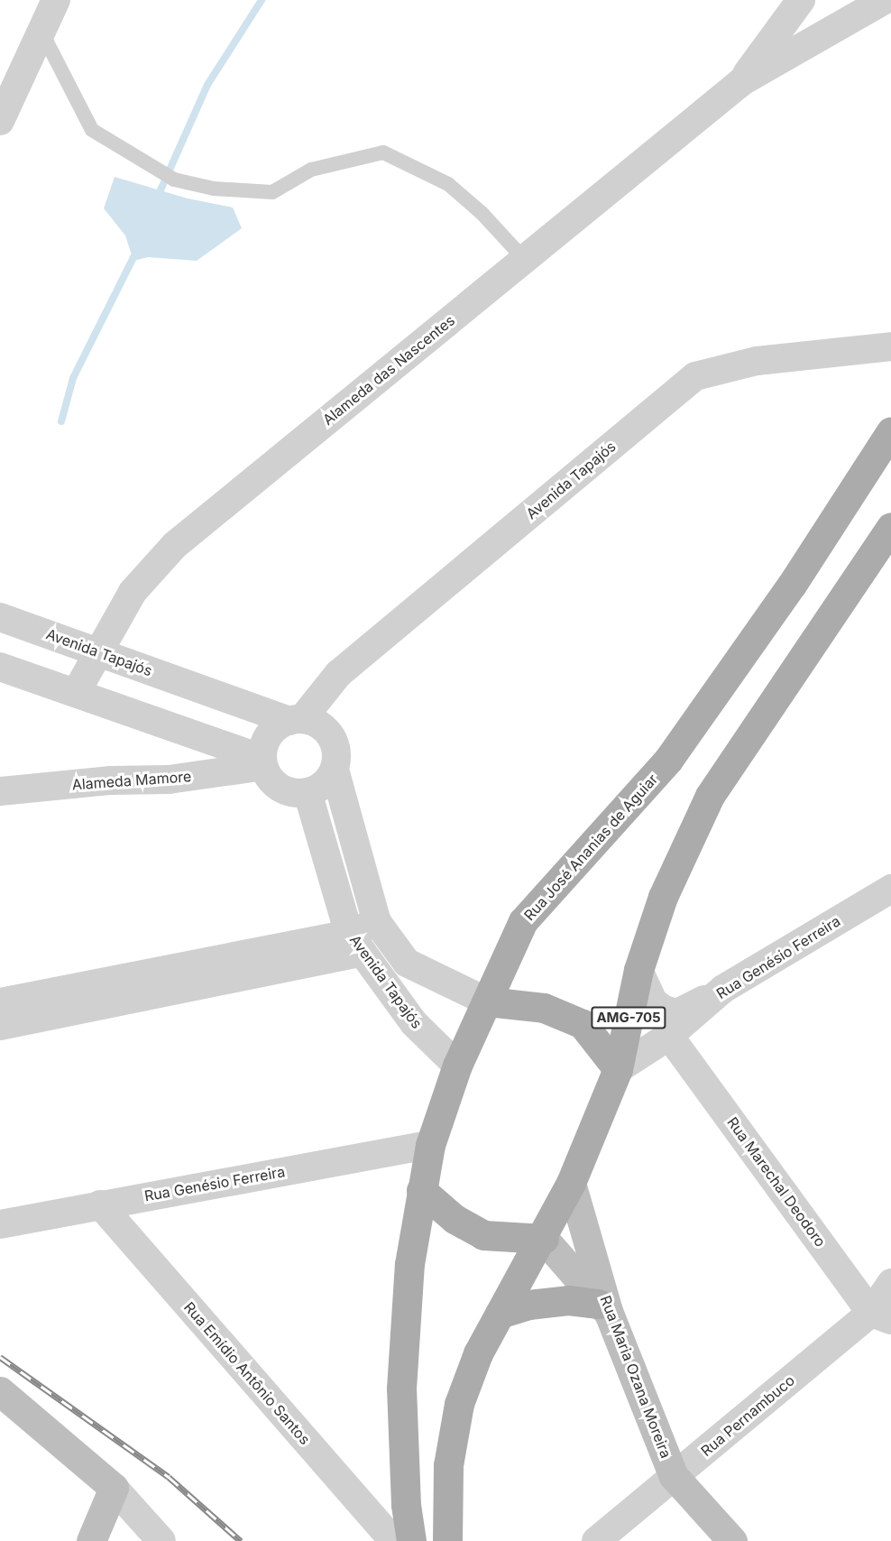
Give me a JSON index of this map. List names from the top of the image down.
{
  "streets": {
    "main road": ["Rua José Ananias de Aguiar", "AMG-705"],
    "street": [
      "Alameda das Nascentes",
      "Avenida Tapajós",
      "Alameda Mamore",
      "Rua Genésio Ferreira",
      "Rua Marechal Deodoro",
      "Rua Emídio Antônio Santos",
      "Rua Maria Ozana Moreira",
      "Rua Pernambuco"
    ]
  },
  "crossings": [
    ["Alameda das Nascentes", "Avenida Tapajós"],
    ["Avenida Tapajós", "Alameda Mamore"],
    ["Avenida Tapajós", "Rua José Ananias de Aguiar"],
    ["Rua José Ananias de Aguiar", "Rua Genésio Ferreira"],
    ["Rua Genésio Ferreira", "AMG-705"],
    ["Rua Genésio Ferreira", "Rua Marechal Deodoro"],
    ["Rua Genésio Ferreira", "Rua Emídio Antônio Santos"],
    ["AMG-705", "Rua Maria Ozana Moreira"],
    ["Rua Marechal Deodoro", "Rua Pernambuco"],
    ["Rua Maria Ozana Moreira", "Rua Pernambuco"]
  ]
}
